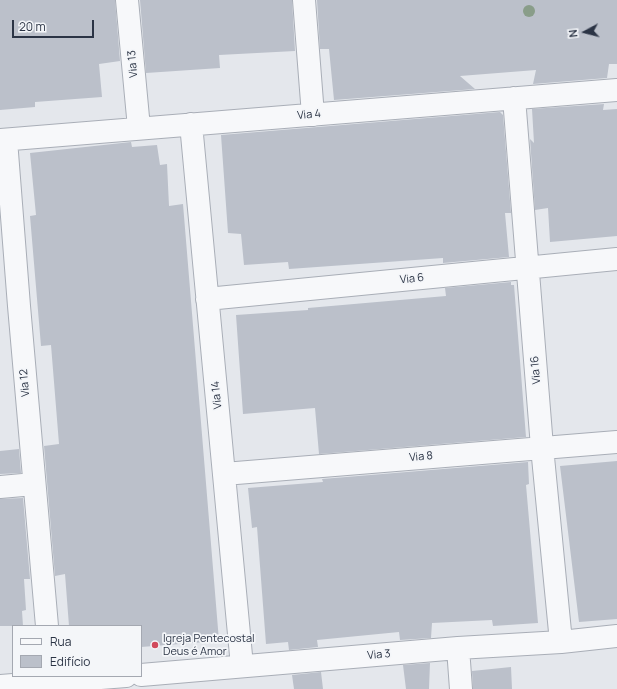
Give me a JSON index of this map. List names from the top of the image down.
{
  "streets": {
    "street": [
      "Via 13",
      "Via 4",
      "Via 6",
      "Via 16",
      "Via 12",
      "Via 14",
      "Via 8",
      "Via 3"
    ]
  },
  "crossings": [
    ["Via 13", "Via 4"],
    ["Via 4", "Via 16"],
    ["Via 4", "Via 12"],
    ["Via 4", "Via 14"],
    ["Via 6", "Via 16"],
    ["Via 6", "Via 14"],
    ["Via 16", "Via 8"],
    ["Via 16", "Via 3"],
    ["Via 14", "Via 8"],
    ["Via 14", "Via 3"]
  ],
  "places": ["Igreja Pentecostal Deus é Amor"],
  "legend": ["Rua", "Edifício"],
  "scale_bar": "20 m",
  "north": "left"
}
